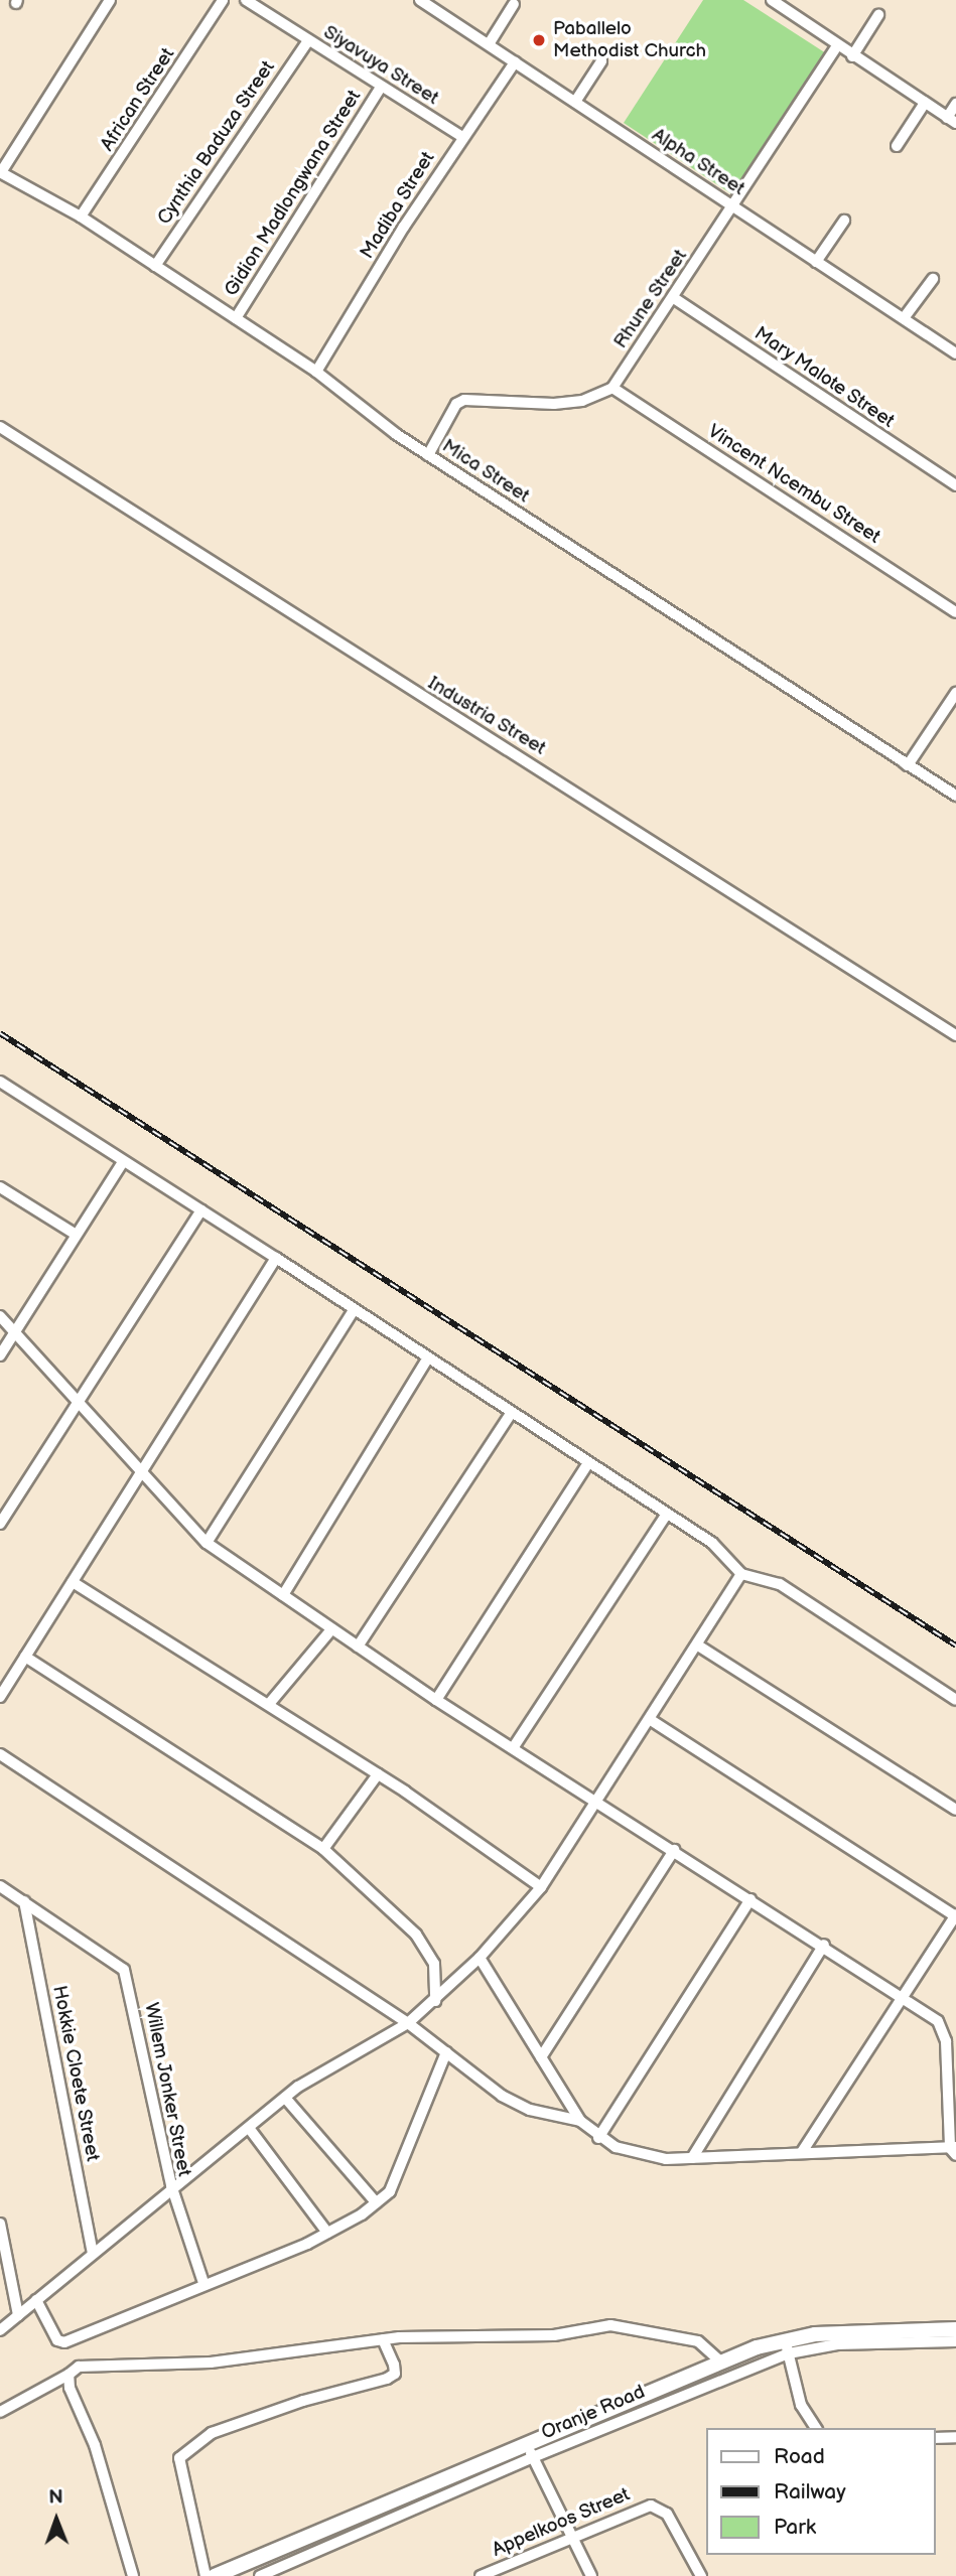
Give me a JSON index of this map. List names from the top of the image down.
{
  "streets": {
    "street": [
      "Siyavuya Street",
      "African Street",
      "Cynthia Baduza Street",
      "Alpha Street",
      "Gidion Madlongwana Street",
      "Madiba Street",
      "Rhune Street",
      "Mary Malote Street",
      "Mica Street",
      "Vincent Ncembu Street",
      "Industria Street",
      "Hokkie Cloete Street",
      "Willem Jonker Street",
      "Oranje Road",
      "Appelkoos Street"
    ]
  },
  "crossings": [
    ["Siyavuya Street", "Cynthia Baduza Street"],
    ["Siyavuya Street", "Gidion Madlongwana Street"],
    ["Siyavuya Street", "Madiba Street"],
    ["African Street", "Mica Street"],
    ["Cynthia Baduza Street", "Mica Street"],
    ["Alpha Street", "Madiba Street"],
    ["Alpha Street", "Rhune Street"],
    ["Gidion Madlongwana Street", "Mica Street"],
    ["Madiba Street", "Mica Street"],
    ["Rhune Street", "Mary Malote Street"],
    ["Rhune Street", "Vincent Ncembu Street"],
    ["Hokkie Cloete Street", "Willem Jonker Street"]
  ],
  "places": ["Paballelo Methodist Church"],
  "legend": ["Road", "Railway", "Park"],
  "north": "top"
}
